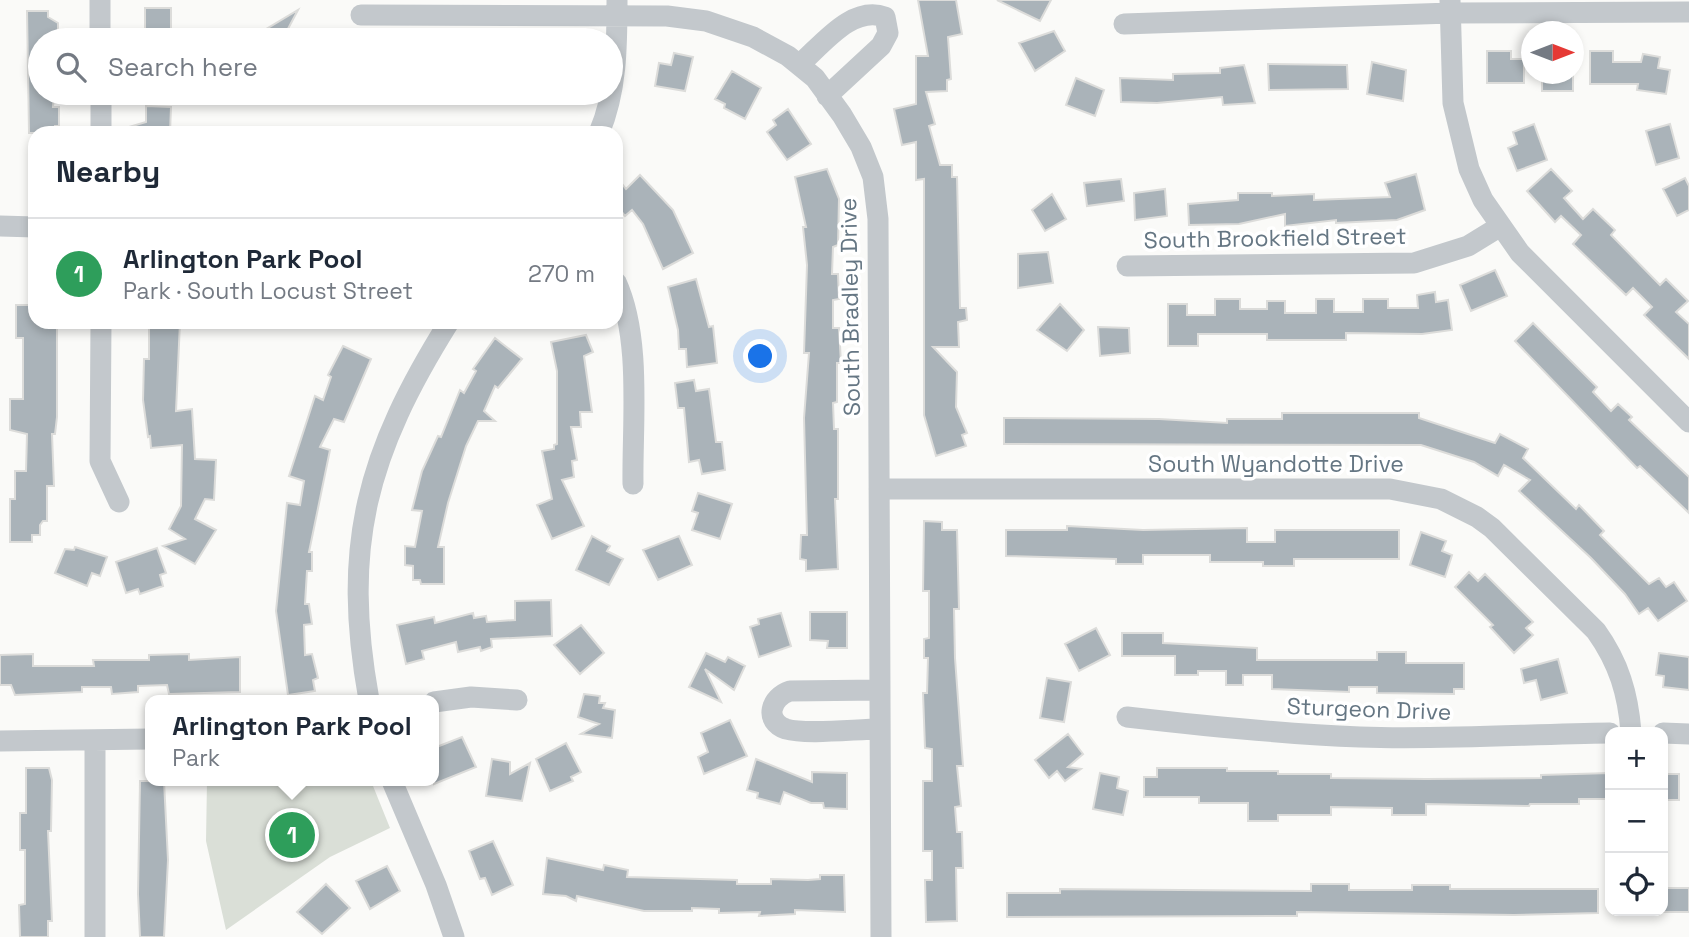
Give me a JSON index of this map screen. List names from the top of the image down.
{
  "streets": {
    "street": [
      "South Brookfield Street",
      "South Bradley Drive",
      "South Wyandotte Drive",
      "Sturgeon Drive"
    ]
  },
  "crossings": [
    ["South Bradley Drive", "South Wyandotte Drive"]
  ],
  "north": "right",
  "page": {
    "search": "Search here",
    "heading": "Nearby",
    "list": [
      {
        "mark": "1",
        "name": "Arlington Park Pool",
        "note": "Park · South Locust Street",
        "value": "270 m"
      }
    ],
    "popup": ["Arlington Park Pool", "Park"],
    "map_buttons": ["+", "−"],
    "pins": "1"
  }
}
